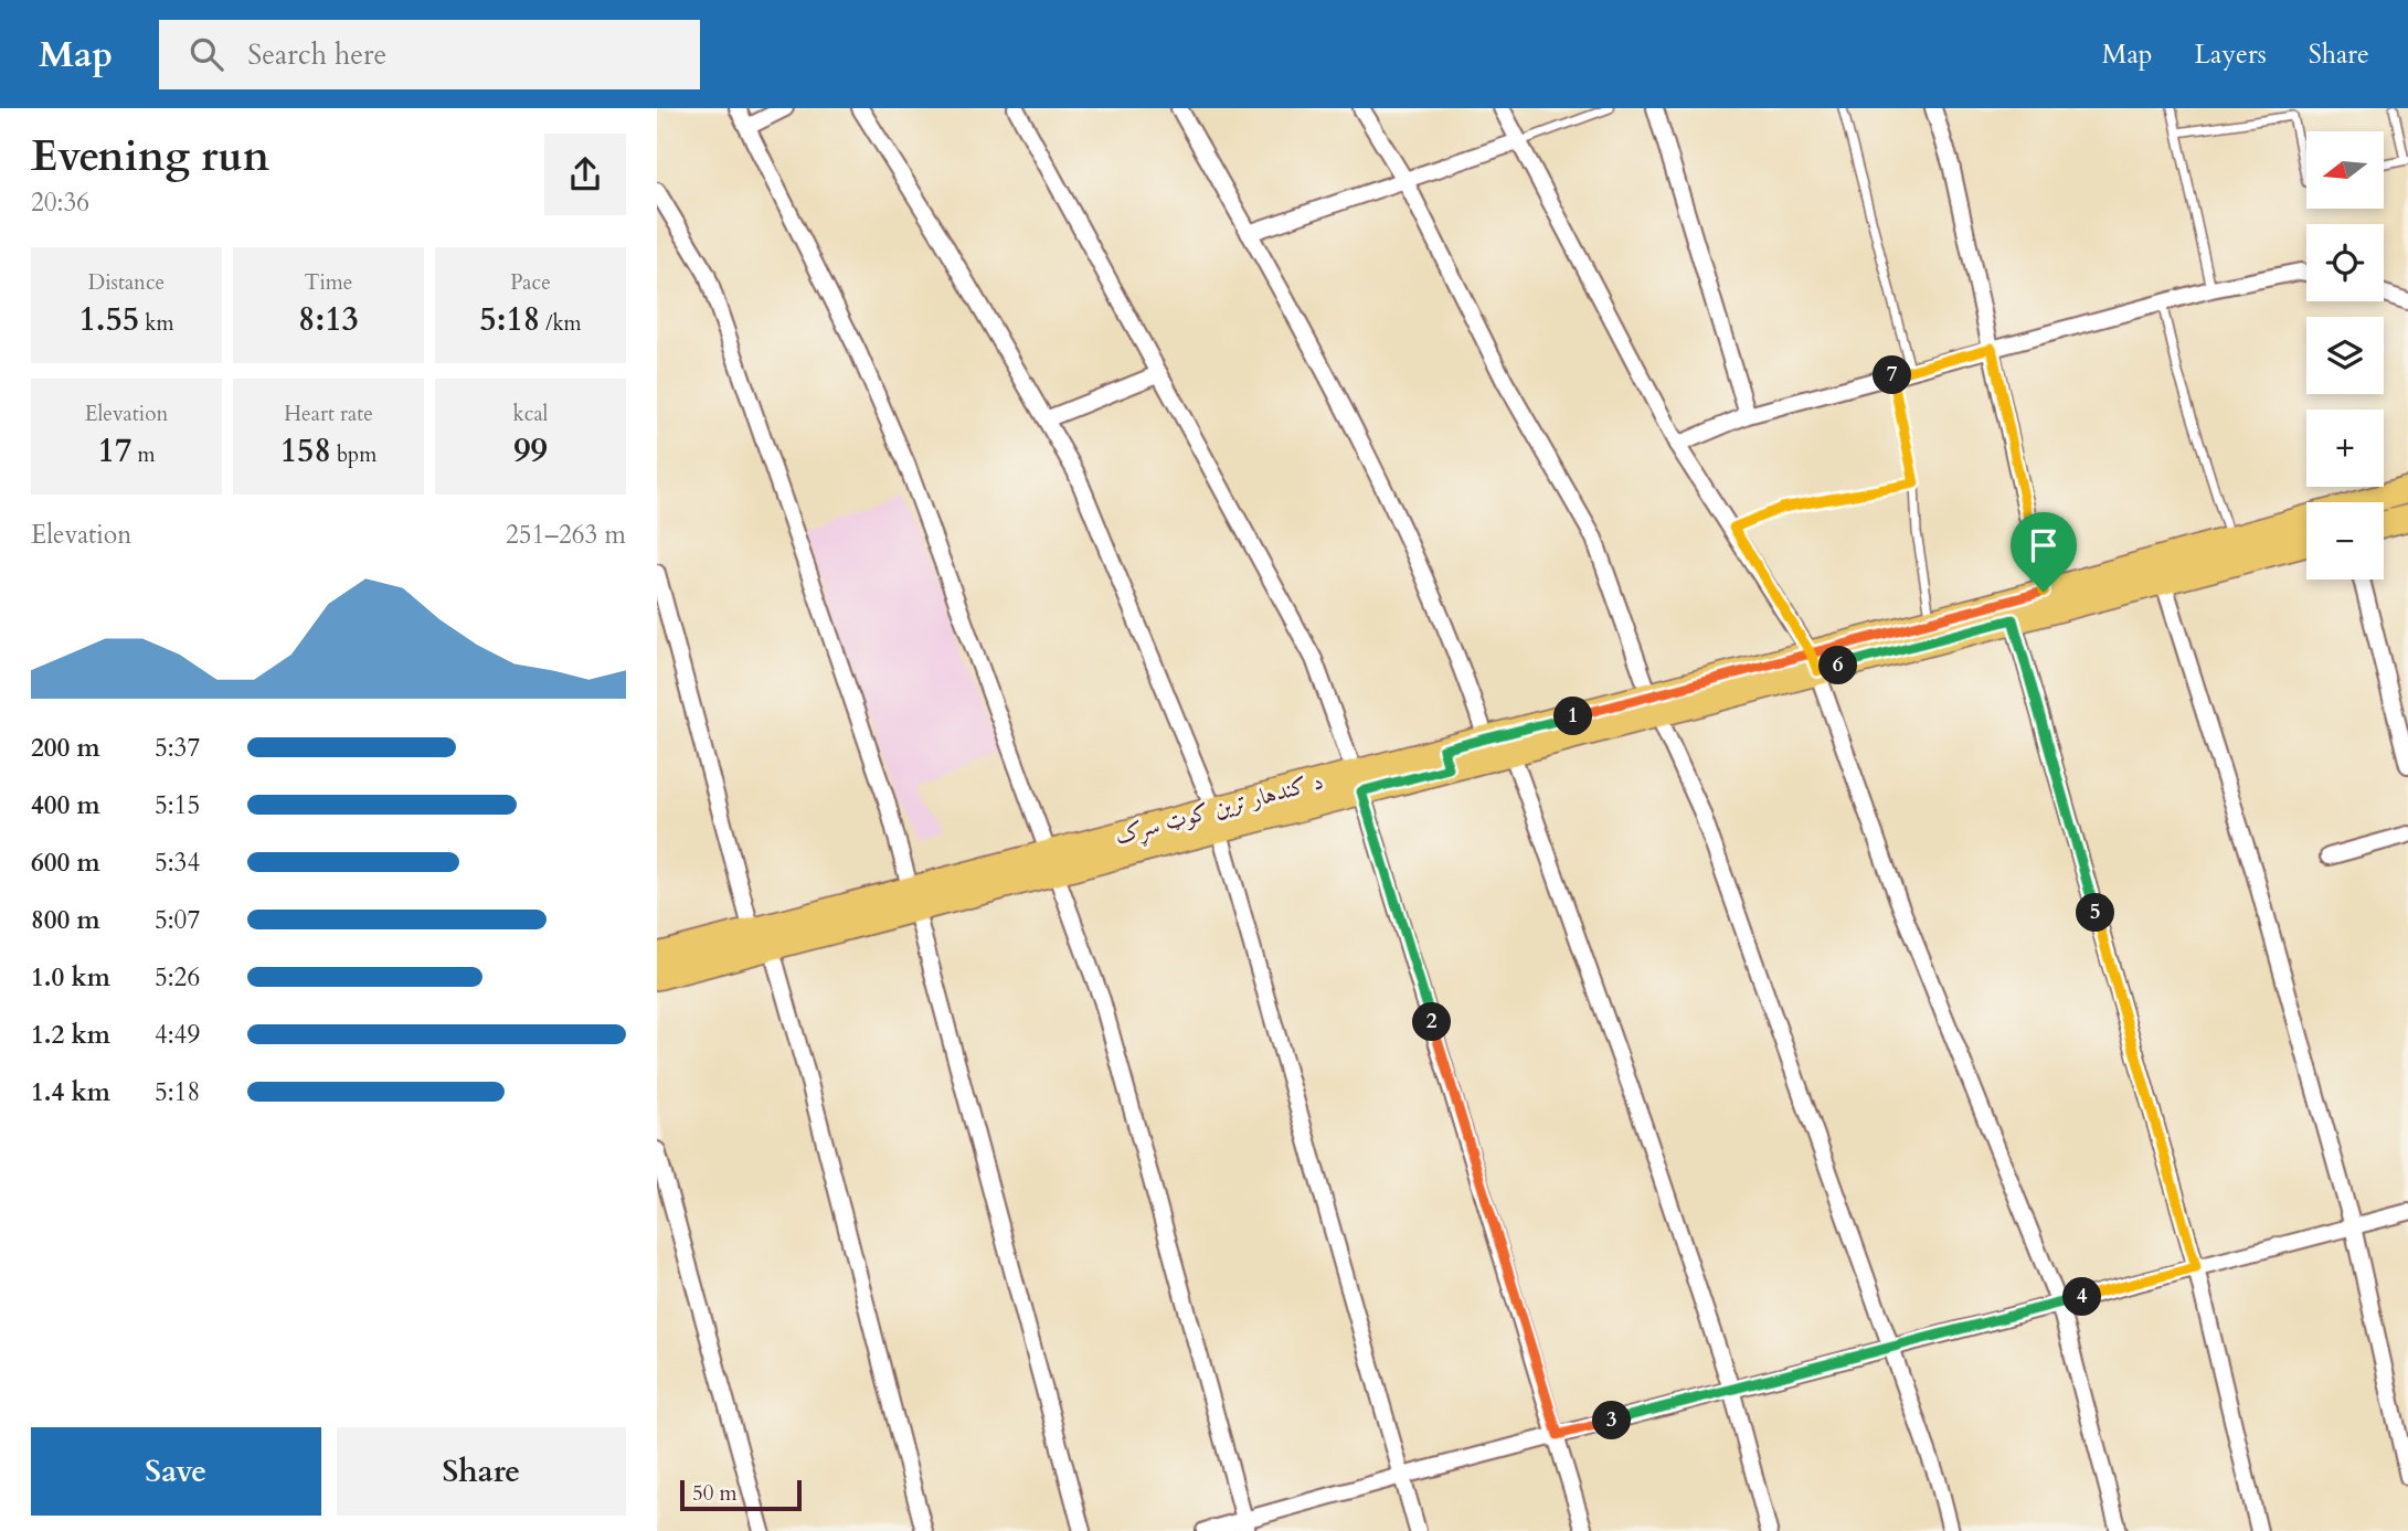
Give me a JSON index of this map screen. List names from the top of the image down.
{
  "streets": {
    "main road": ["د کندهار ترين کوټ سړک"]
  },
  "scale_bar": "50 m",
  "north": "left",
  "page": {
    "header": "Map",
    "search": "Search here",
    "nav": ["Map", "Layers", "Share"],
    "heading": ["Evening run", "20:36"],
    "map_buttons": ["+", "−"],
    "stats": [
      ["Distance", "1.55 km"],
      ["Time", "8:13"],
      ["Pace", "5:18 /km"],
      ["Elevation", "17 m"],
      ["Heart rate", "158 bpm"],
      ["kcal", "99"]
    ],
    "pins": [
      "7",
      "6",
      "1",
      "5",
      "2",
      "4",
      "3"
    ],
    "chart": ["Elevation", "251–263 m"],
    "list": [
      {
        "name": "200 m",
        "note": "5:37"
      },
      {
        "name": "400 m",
        "note": "5:15"
      },
      {
        "name": "600 m",
        "note": "5:34"
      },
      {
        "name": "800 m",
        "note": "5:07"
      },
      {
        "name": "1.0 km",
        "note": "5:26"
      },
      {
        "name": "1.2 km",
        "note": "4:49"
      },
      {
        "name": "1.4 km",
        "note": "5:18"
      }
    ],
    "buttons": ["Save", "Share"],
    "scale": "50 m"
  }
}
